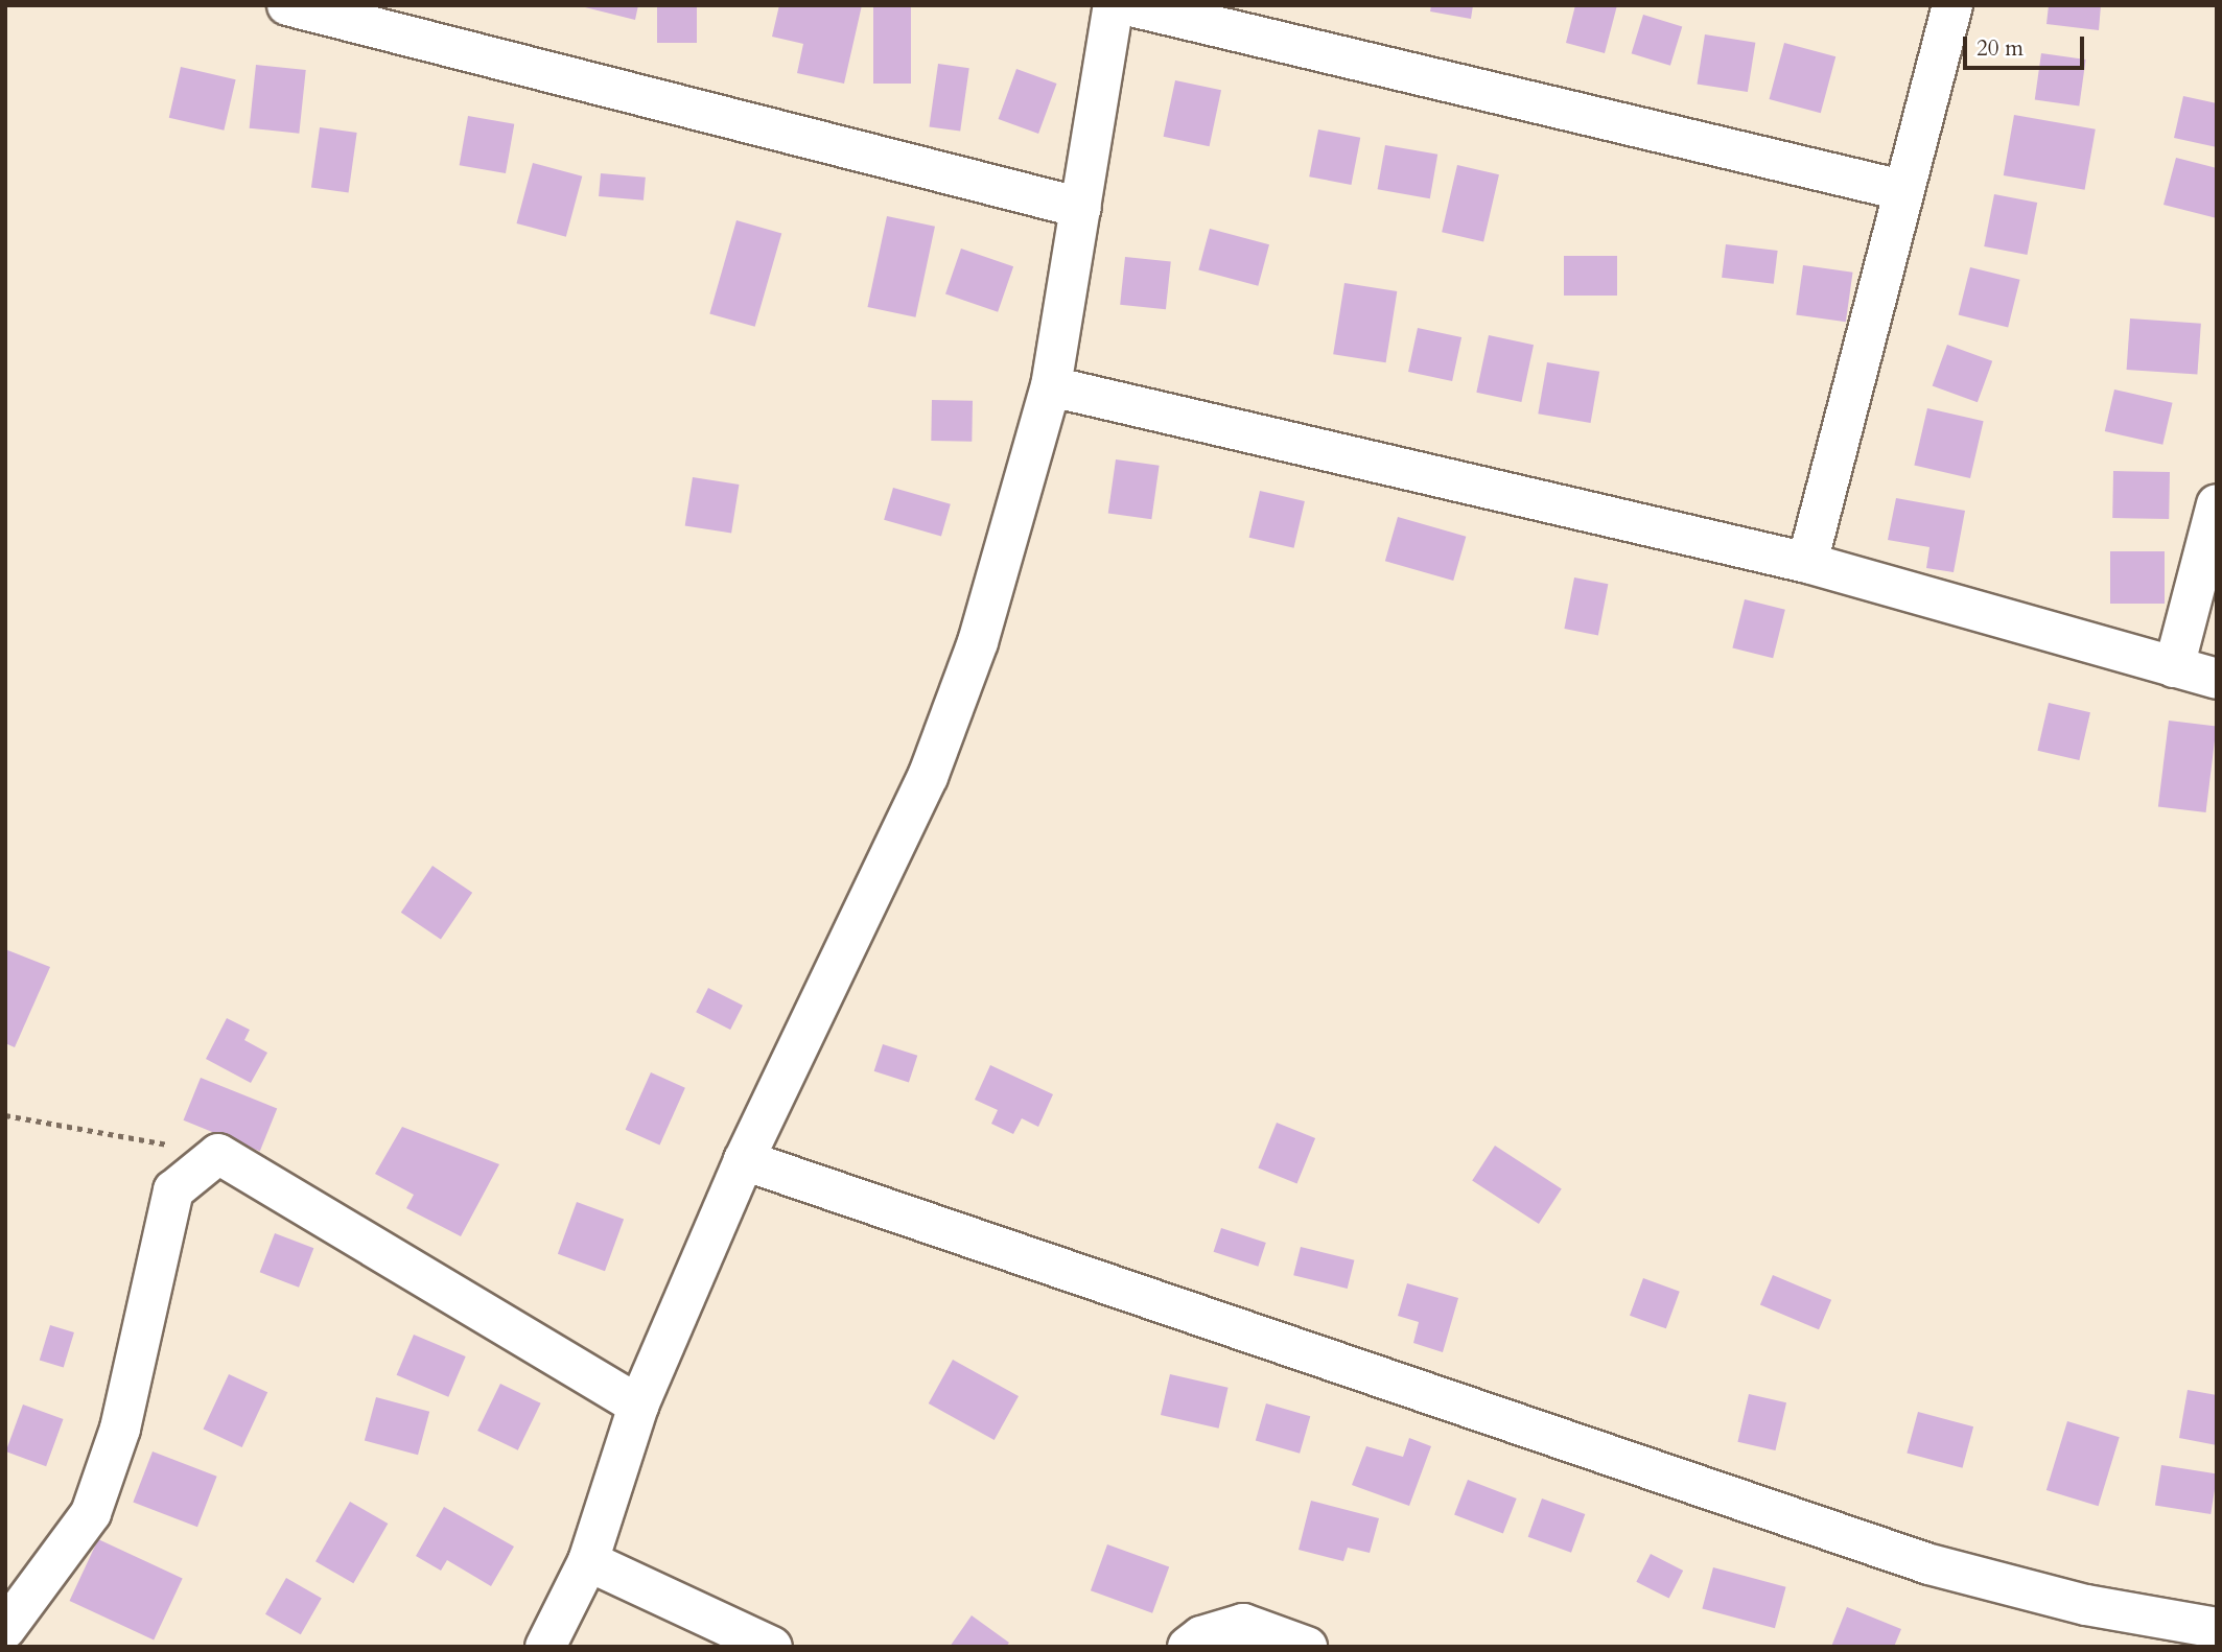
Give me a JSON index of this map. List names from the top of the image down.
{
  "scale_bar": "20 m"
}
